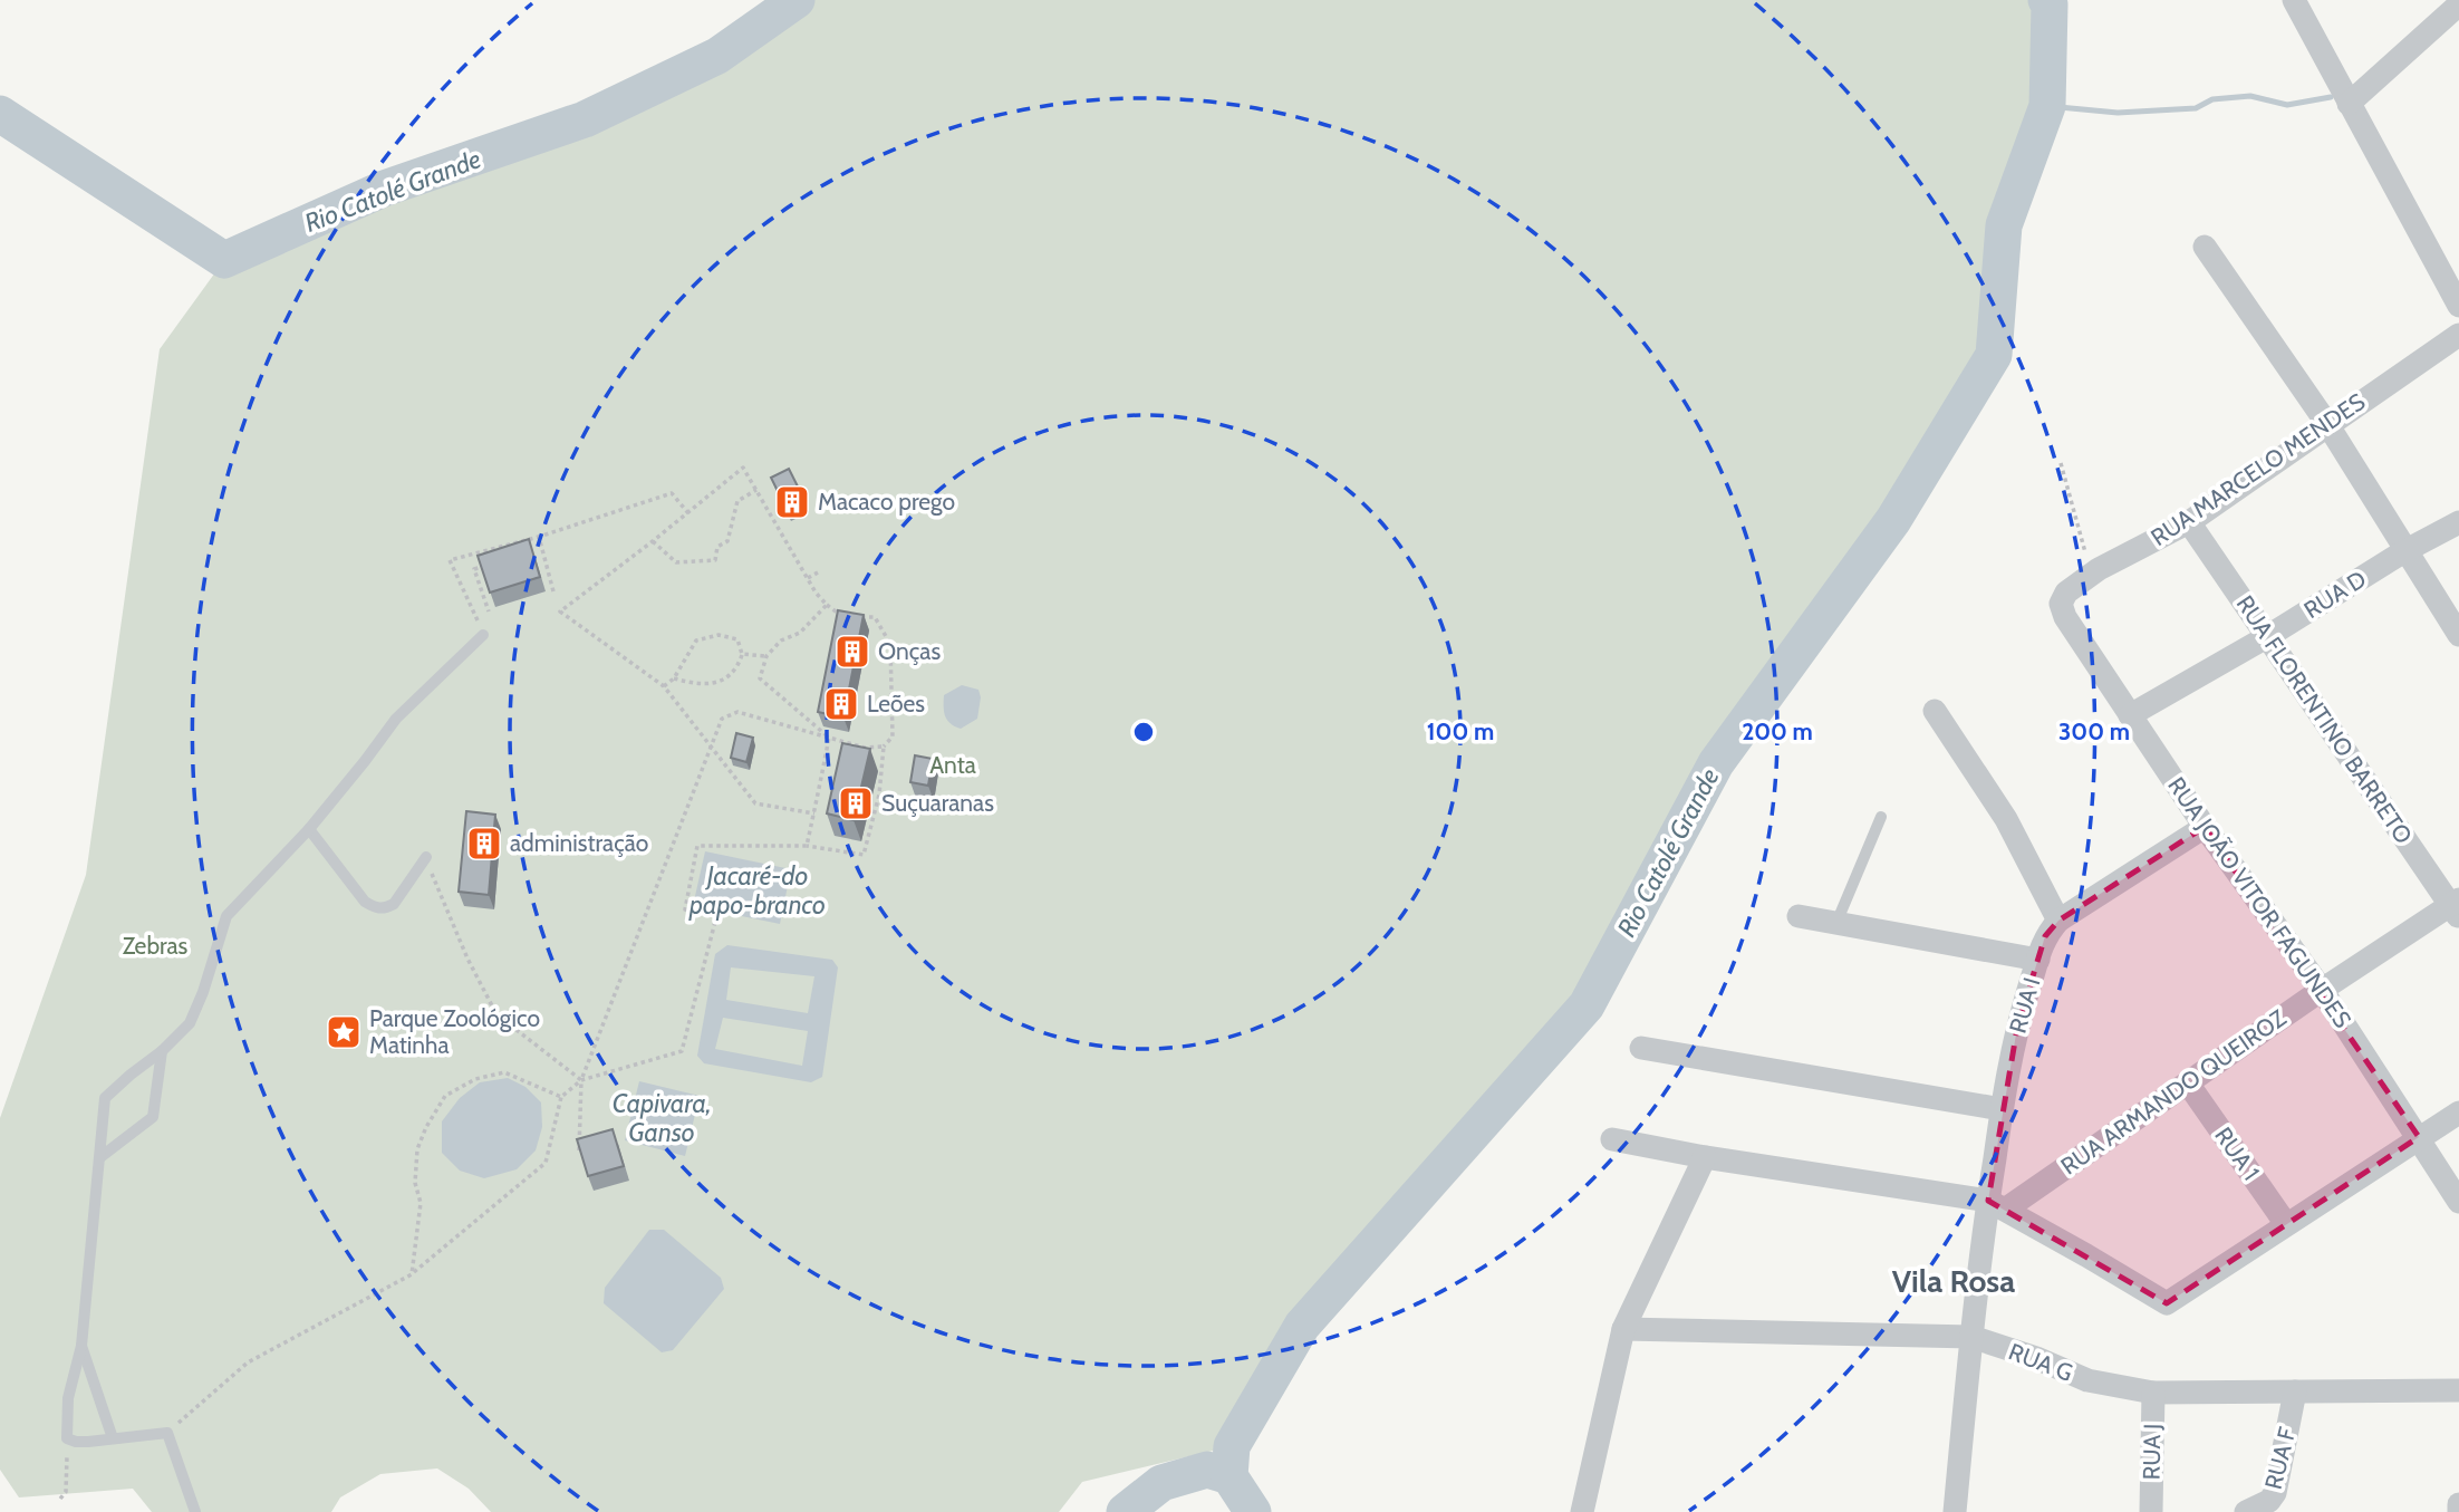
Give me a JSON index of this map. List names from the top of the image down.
{
  "streets": {
    "street": [
      "RUA MARCELO MENDES",
      "RUA D",
      "RUA FLORENTINO BARRETO",
      "RUA JOÃO VITOR FAGUNDES",
      "RUA I",
      "RUA ARMANDO QUEIROZ",
      "RUA 1",
      "RUA G",
      "RUA J",
      "RUA F"
    ]
  },
  "crossings": [
    ["RUA MARCELO MENDES", "RUA FLORENTINO BARRETO"],
    ["RUA MARCELO MENDES", "RUA JOÃO VITOR FAGUNDES"],
    ["RUA D", "RUA FLORENTINO BARRETO"],
    ["RUA D", "RUA JOÃO VITOR FAGUNDES"],
    ["RUA FLORENTINO BARRETO", "RUA ARMANDO QUEIROZ"],
    ["RUA JOÃO VITOR FAGUNDES", "RUA ARMANDO QUEIROZ"],
    ["RUA I", "RUA ARMANDO QUEIROZ"],
    ["RUA I", "RUA G"],
    ["RUA ARMANDO QUEIROZ", "RUA 1"],
    ["RUA G", "RUA J"],
    ["RUA G", "RUA F"]
  ],
  "districts": ["Vila Rosa"],
  "water": ["Rio Catolé Grande", "Jacaré-do papo-branco", "Capivara, Ganso"],
  "parks": ["Anta", "Zebras"],
  "places": {
    "building": [
      "Macaco prego",
      "Onças",
      "Leões",
      "Suçuaranas",
      "administração"
    ],
    "place": ["Parque Zoológico Matinha"]
  },
  "rings": ["100 m", "200 m", "300 m"]
}
